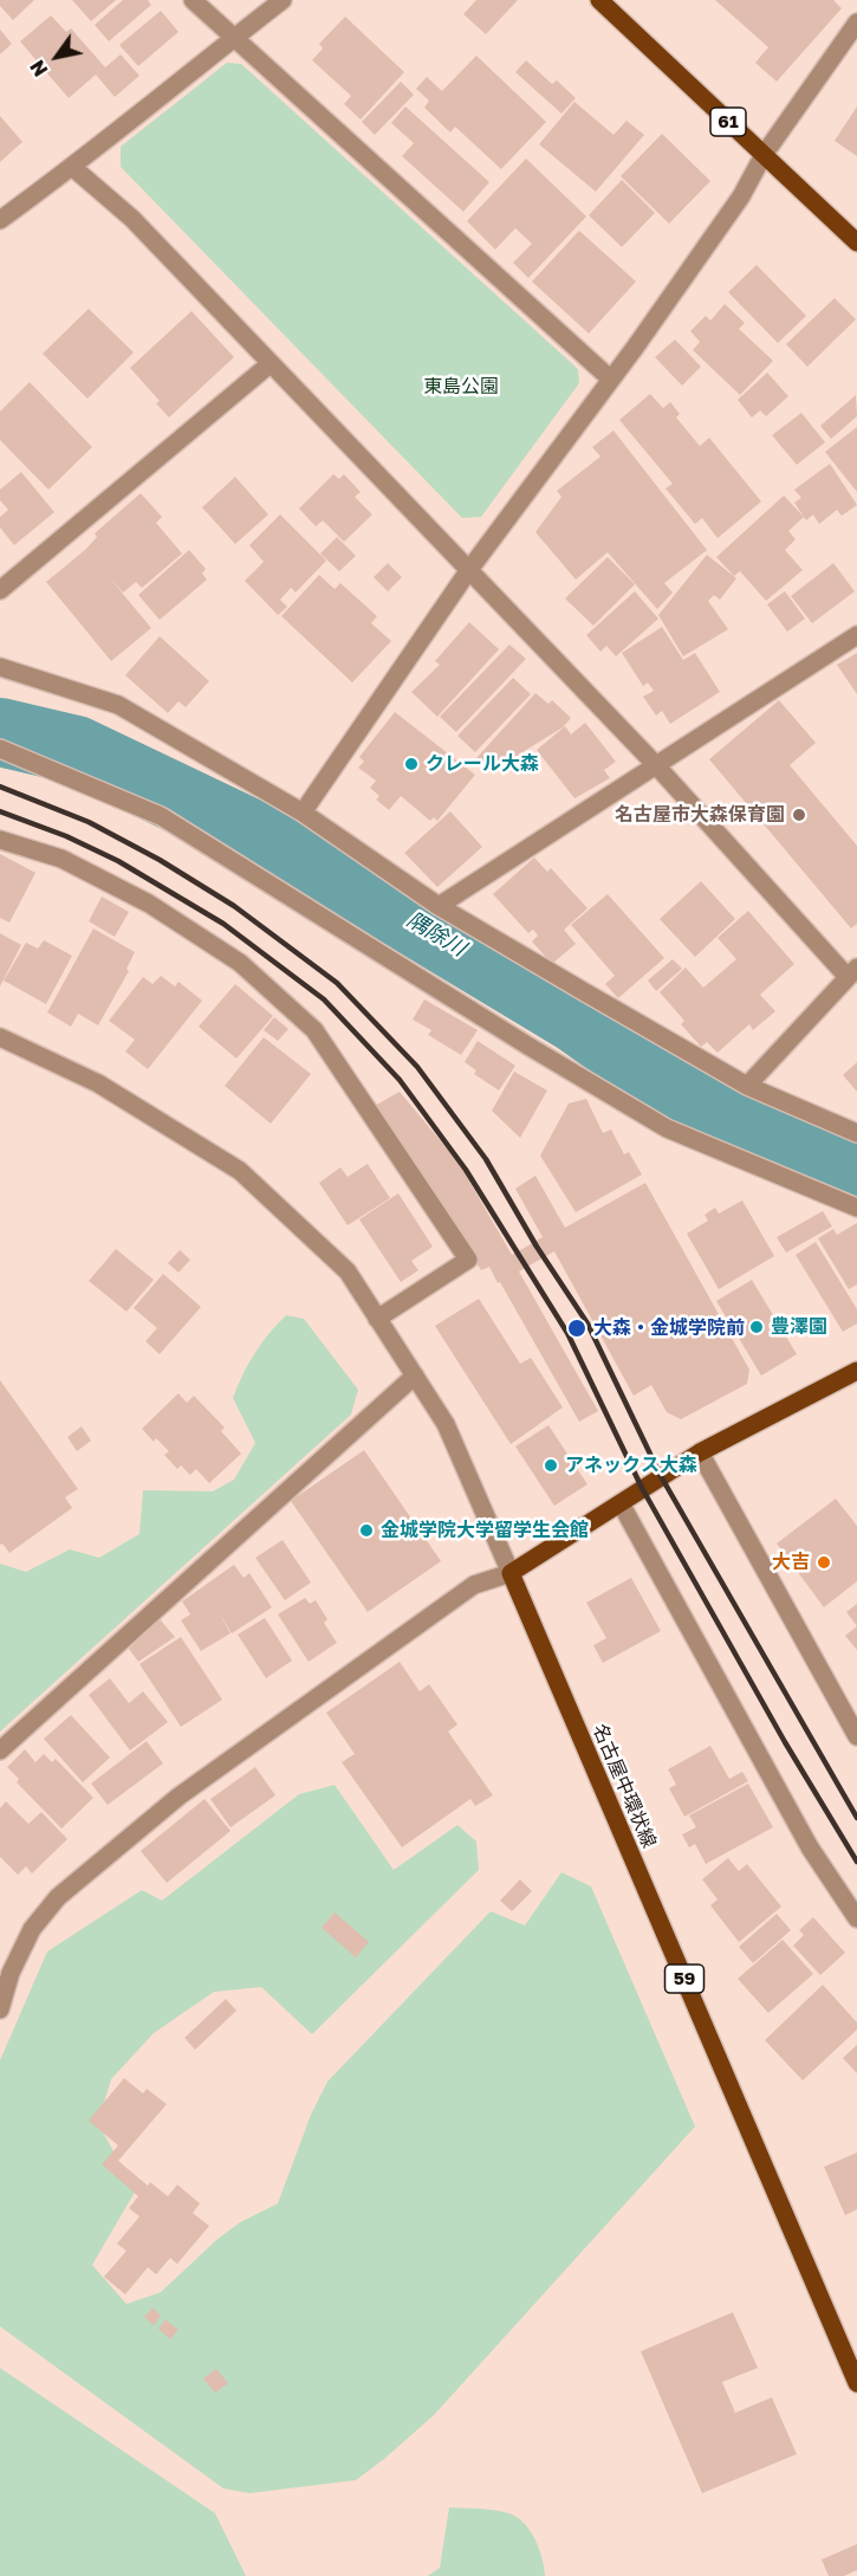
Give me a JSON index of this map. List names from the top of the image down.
{
  "streets": {
    "main road": ["61", "名古屋中環状線", "59"]
  },
  "water": ["隅除川"],
  "parks": ["東島公園"],
  "places": [
    "クレール大森",
    "名古屋市大森保育園",
    "豊澤園",
    "大森・金城学院前",
    "アネックス大森",
    "金城学院大学留学生会館",
    "大吉"
  ],
  "north": "bottom left"
}
